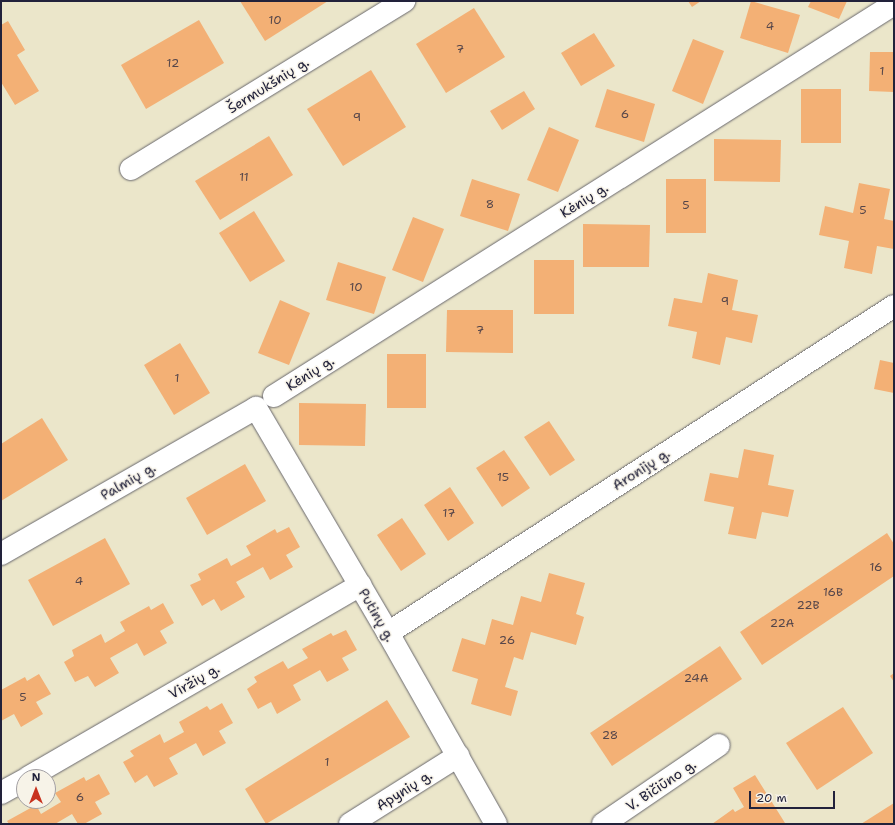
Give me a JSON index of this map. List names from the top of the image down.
{
  "streets": {
    "street": [
      "Šermukšnių g.",
      "Kėnių g.",
      "Aronijų g.",
      "Palmių g.",
      "Putinų g.",
      "Viržių g.",
      "V. Bičiūno g.",
      "Apynių g."
    ]
  },
  "crossings": [
    ["Aronijų g.", "Putinų g."],
    ["Palmių g.", "Putinų g."],
    ["Putinų g.", "Viržių g."],
    ["Putinų g.", "Apynių g."]
  ],
  "house_numbers": [
    "10",
    "4",
    "7",
    "12",
    "1",
    "6",
    "9",
    "11",
    "8",
    "5",
    "5",
    "10",
    "9",
    "7",
    "1",
    "15",
    "17",
    "16",
    "4",
    "16B",
    "22B",
    "22A",
    "26",
    "24A",
    "5",
    "28",
    "1",
    "6"
  ],
  "scale_bar": "20 m",
  "north": "top"
}
